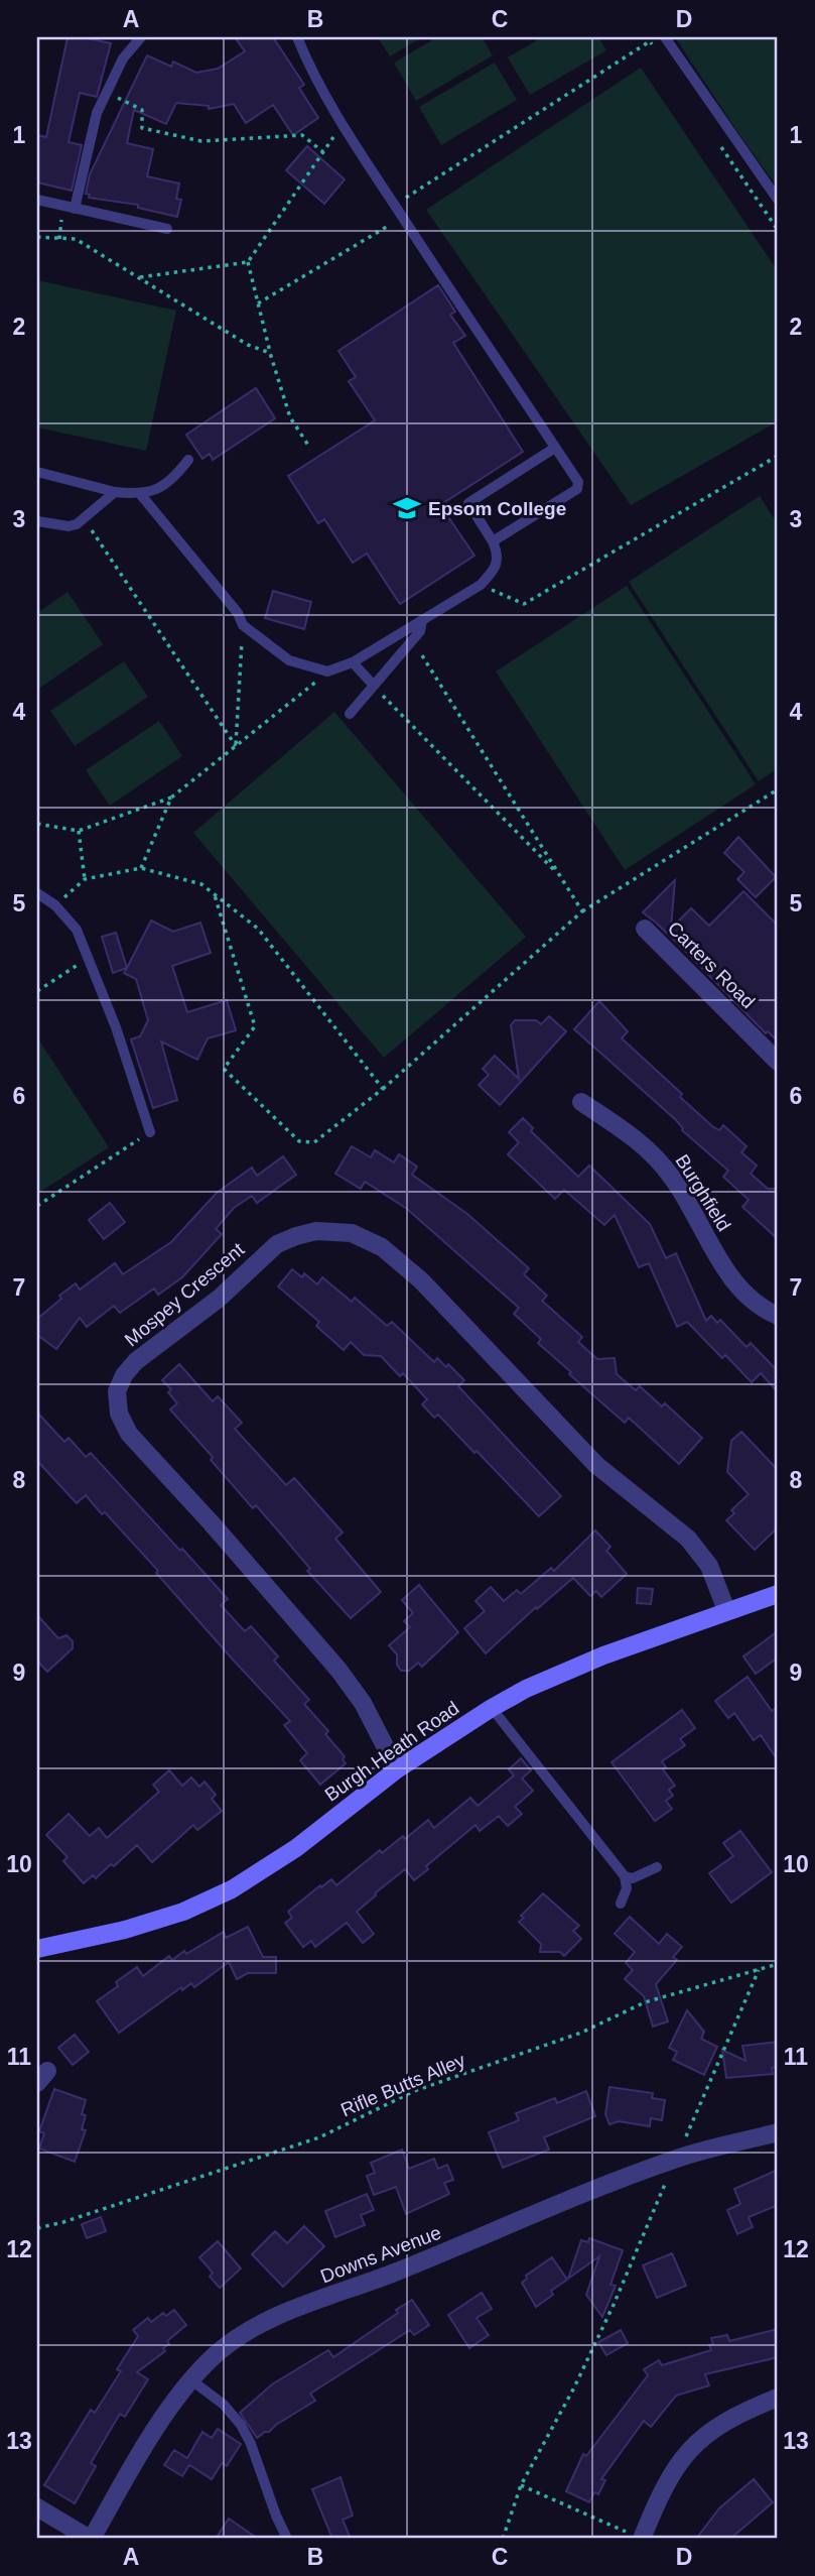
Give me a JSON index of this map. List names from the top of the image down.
{
  "streets": {
    "main road": ["Burgh Heath Road"],
    "street": [
      "Carters Road",
      "Burghfield",
      "Mospey Crescent",
      "Downs Avenue"
    ],
    "path": ["Rifle Butts Alley"]
  },
  "crossings": [
    ["Mospey Crescent", "Burgh Heath Road"]
  ],
  "places": {
    "school or university": ["Epsom College"]
  },
  "grid": {
    "columns": [
      "A",
      "B",
      "C",
      "D"
    ],
    "rows": [
      "1",
      "2",
      "3",
      "4",
      "5",
      "6",
      "7",
      "8",
      "9",
      "10",
      "11",
      "12",
      "13"
    ]
  }
}
